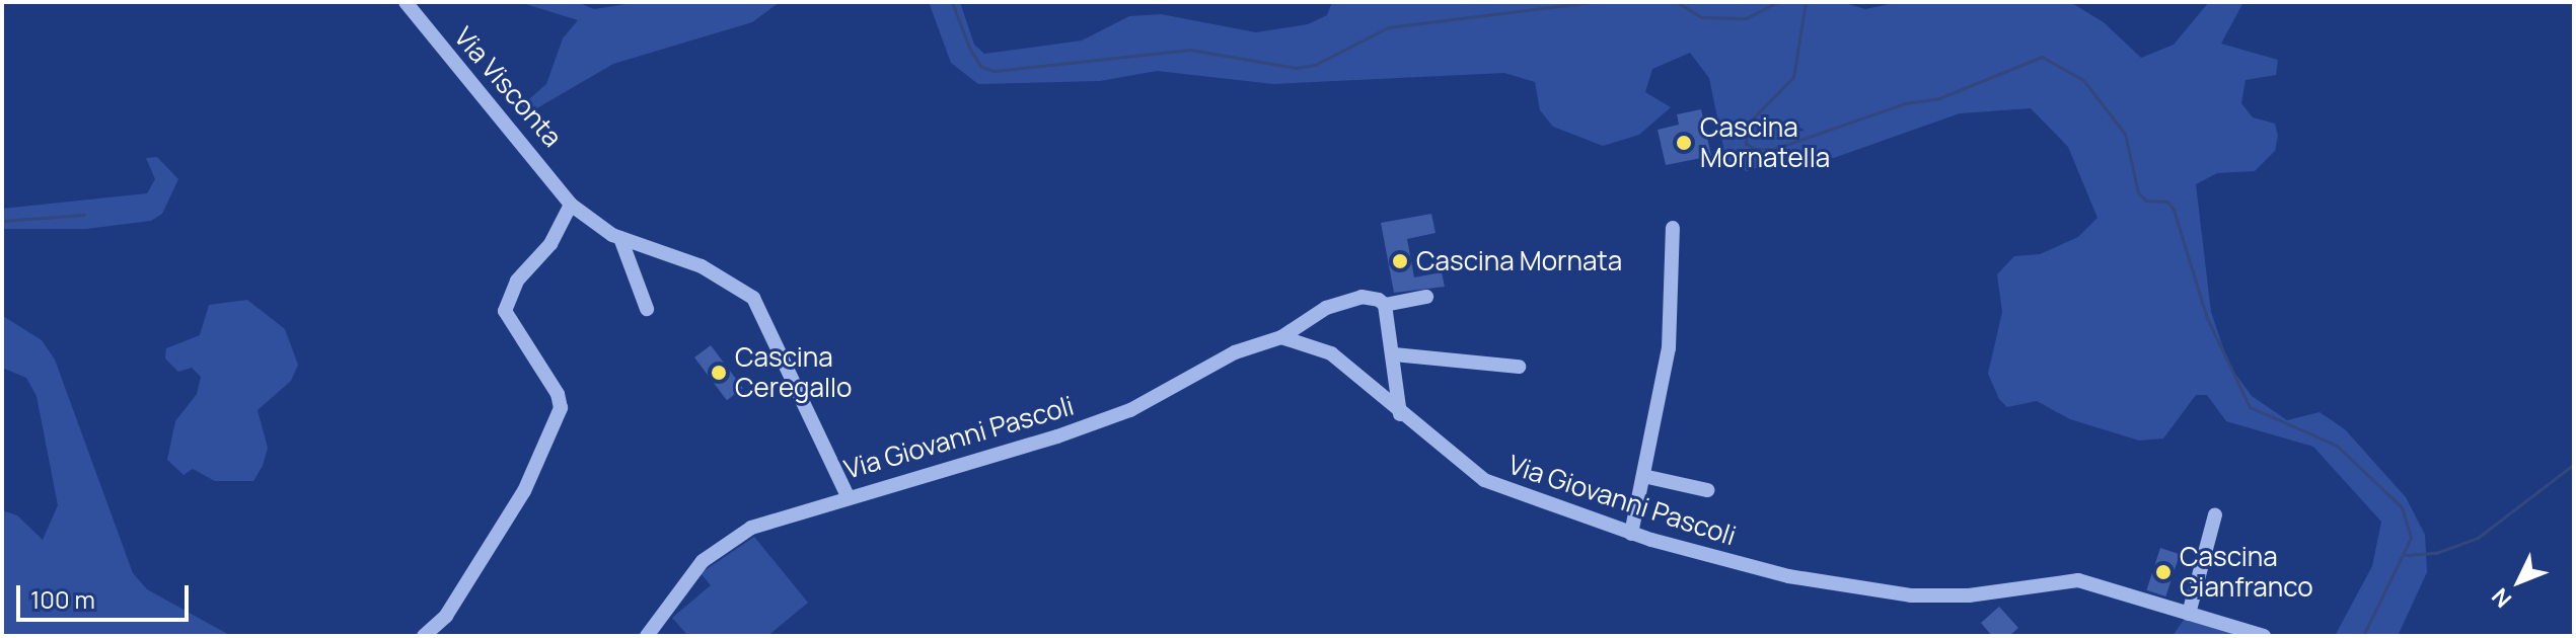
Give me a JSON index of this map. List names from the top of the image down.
{
  "streets": {
    "street": ["Via Visconta", "Via Giovanni Pascoli"]
  },
  "crossings": [
    ["Via Visconta", "Via Giovanni Pascoli"]
  ],
  "places": [
    "Cascina Mornatella",
    "Cascina Mornata",
    "Cascina Ceregallo",
    "Cascina Gianfranco"
  ],
  "scale_bar": "100 m",
  "north": "bottom left"
}
